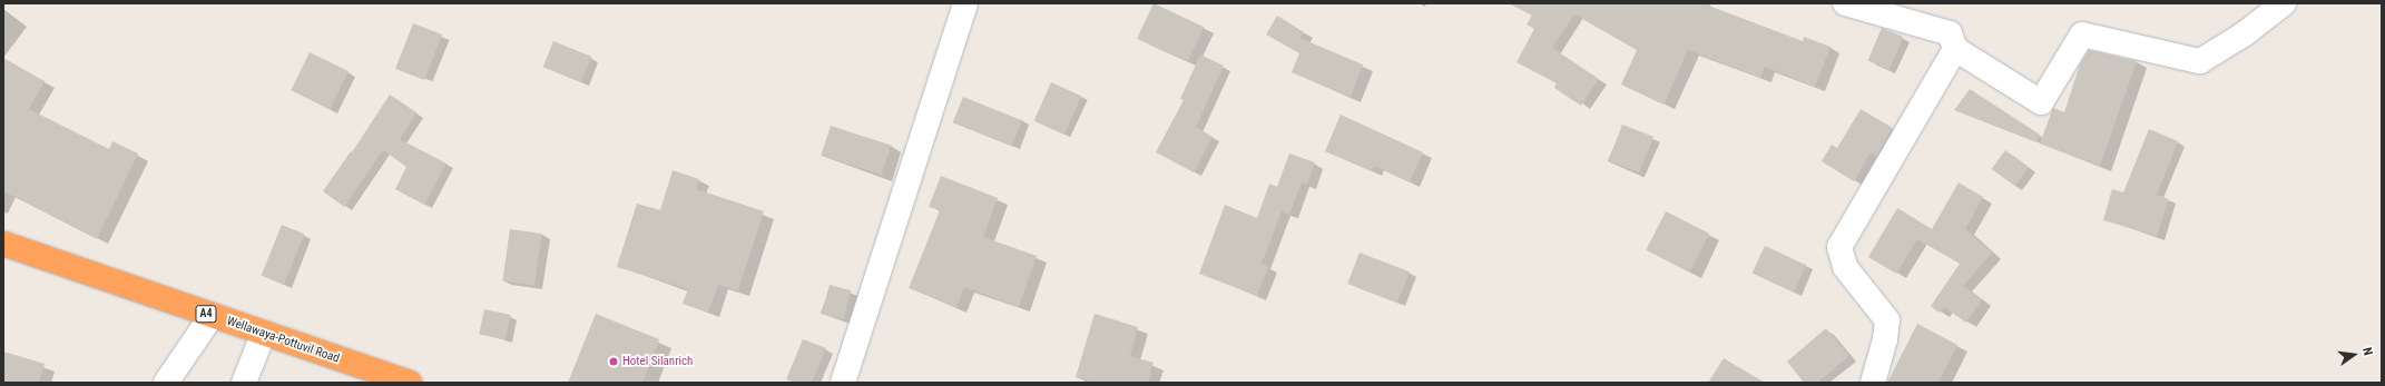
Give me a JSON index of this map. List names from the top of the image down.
{
  "streets": {
    "highway": ["A4", "Wellawaya-Pottuvil Road"]
  },
  "places": ["Hotel Silanrich"],
  "north": "right"
}
